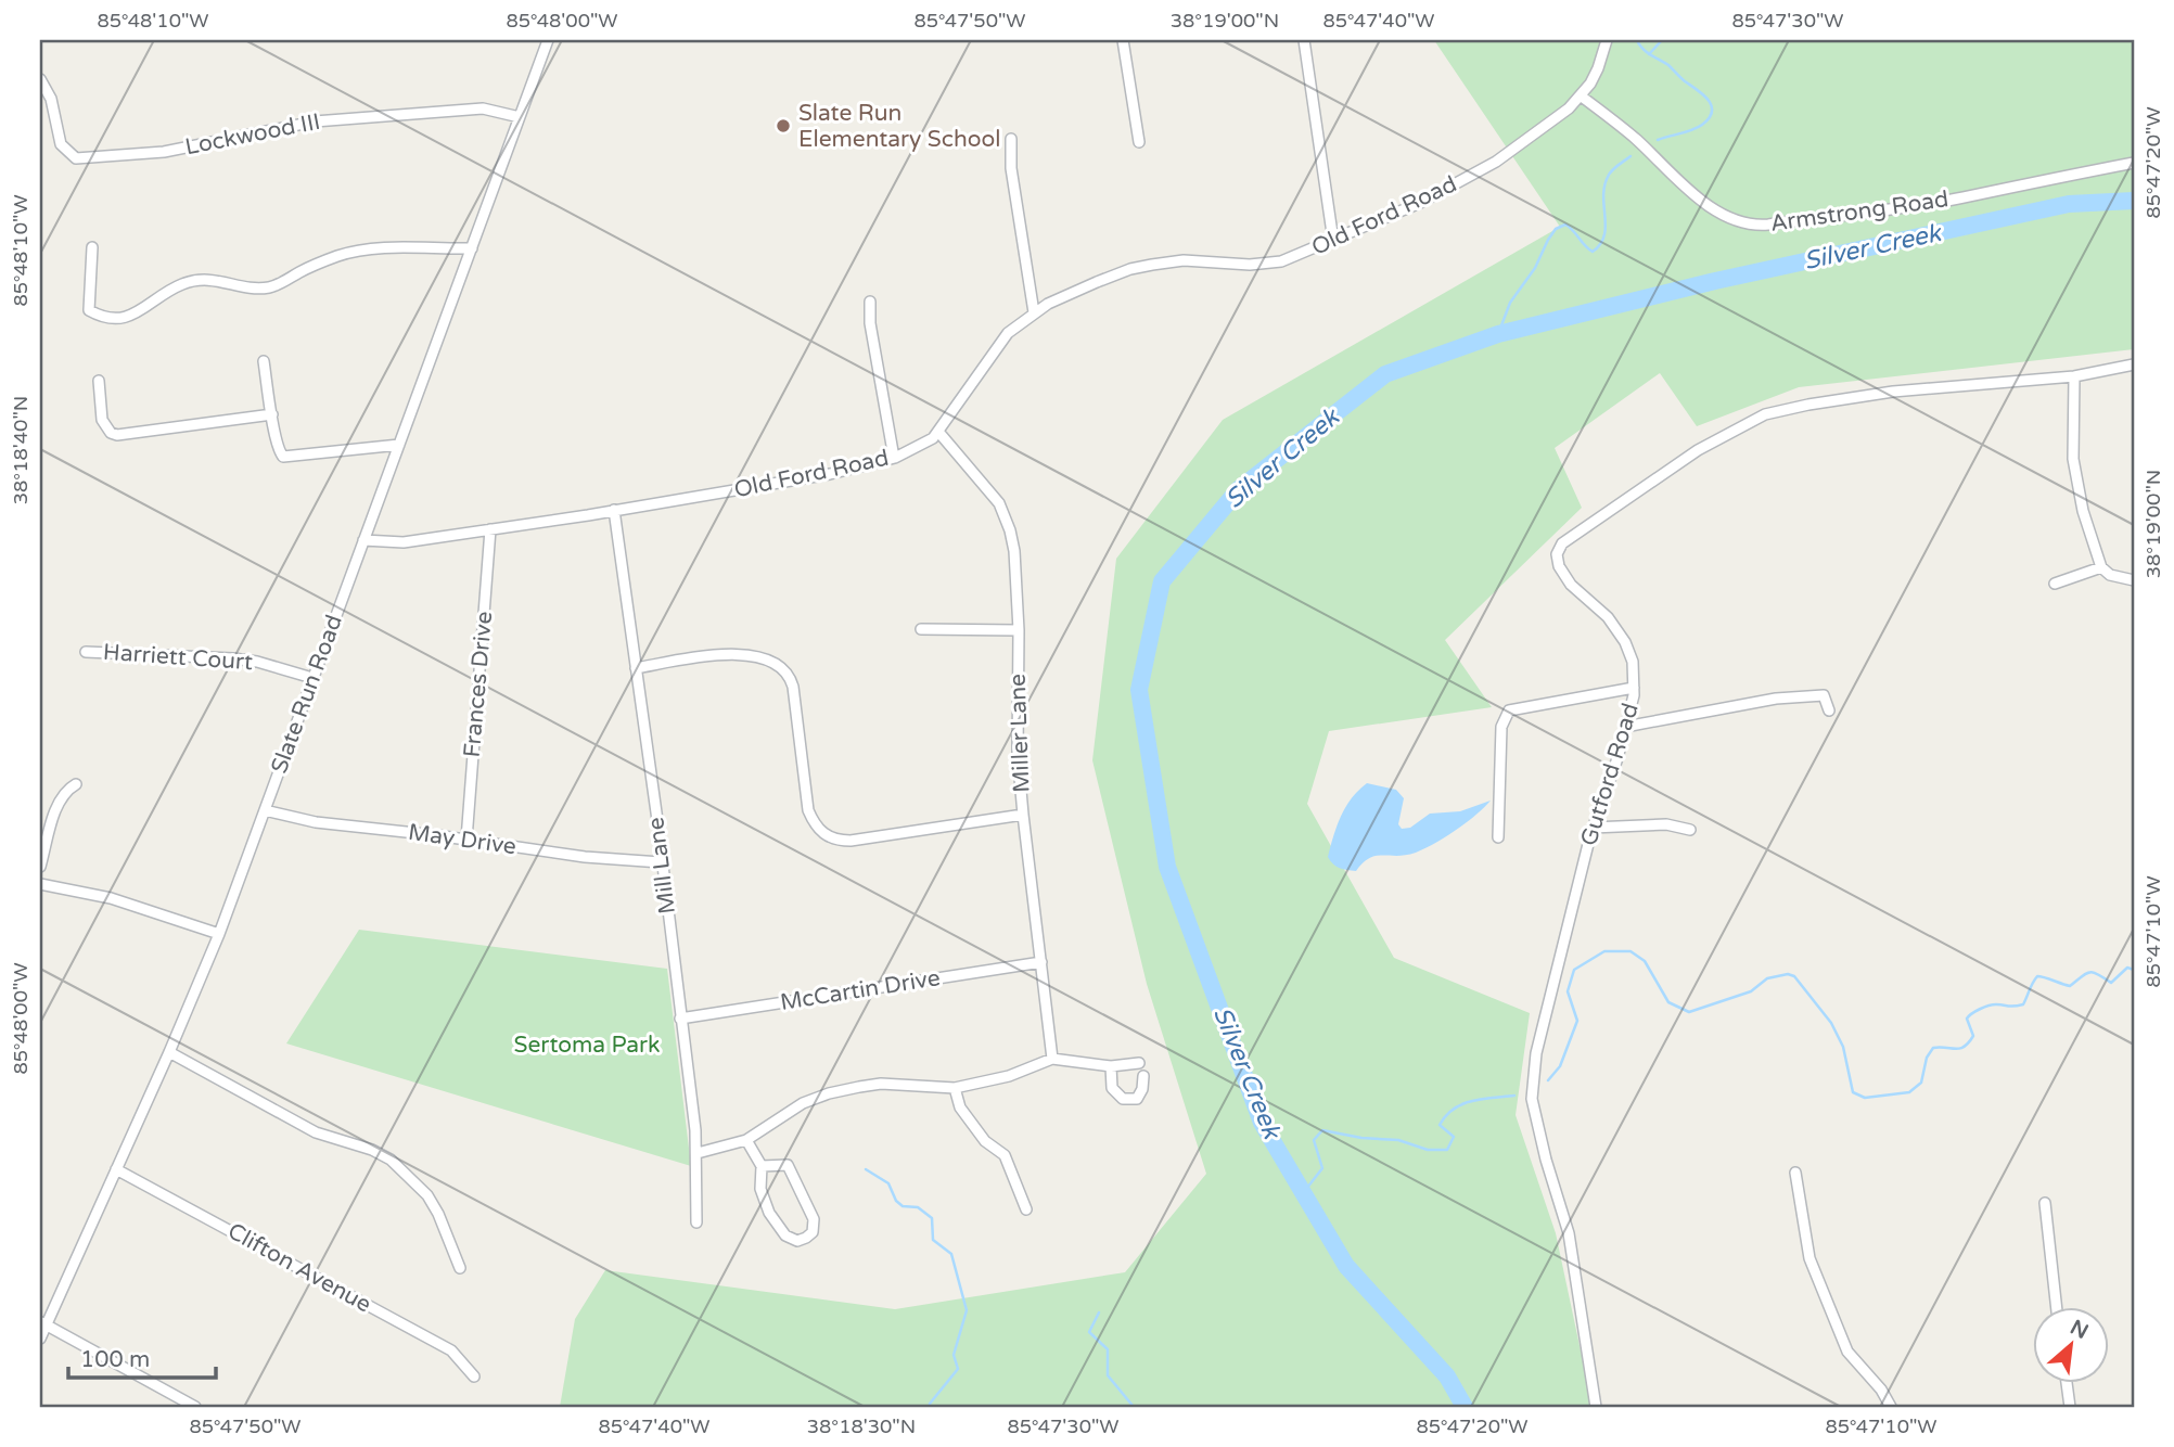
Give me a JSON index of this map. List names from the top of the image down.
{
  "streets": {
    "street": [
      "Lockwood III",
      "Armstrong Road",
      "Old Ford Road",
      "Harriett Court",
      "Frances Drive",
      "Slate Run Road",
      "Miller Lane",
      "Gutford Road",
      "May Drive",
      "Mill Lane",
      "McCartin Drive",
      "Clifton Avenue"
    ]
  },
  "crossings": [
    ["Lockwood III", "Slate Run Road"],
    ["Armstrong Road", "Old Ford Road"],
    ["Old Ford Road", "Frances Drive"],
    ["Old Ford Road", "Slate Run Road"],
    ["Old Ford Road", "Miller Lane"],
    ["Old Ford Road", "Mill Lane"],
    ["Harriett Court", "Slate Run Road"],
    ["Frances Drive", "May Drive"],
    ["Slate Run Road", "May Drive"],
    ["Slate Run Road", "Clifton Avenue"],
    ["Miller Lane", "McCartin Drive"],
    ["May Drive", "Mill Lane"],
    ["Mill Lane", "McCartin Drive"]
  ],
  "water": ["Silver Creek"],
  "parks": ["Sertoma Park"],
  "places": ["Slate Run Elementary School"],
  "scale_bar": "100 m",
  "north": "top right",
  "coordinates": [
    "85°48'10\"W",
    "85°48'00\"W",
    "85°47'50\"W",
    "38°19'00\"N",
    "85°47'40\"W",
    "85°47'30\"W",
    "85°47'20\"W",
    "38°18'40\"N",
    "85°47'10\"W",
    "38°18'30\"N"
  ]
}
